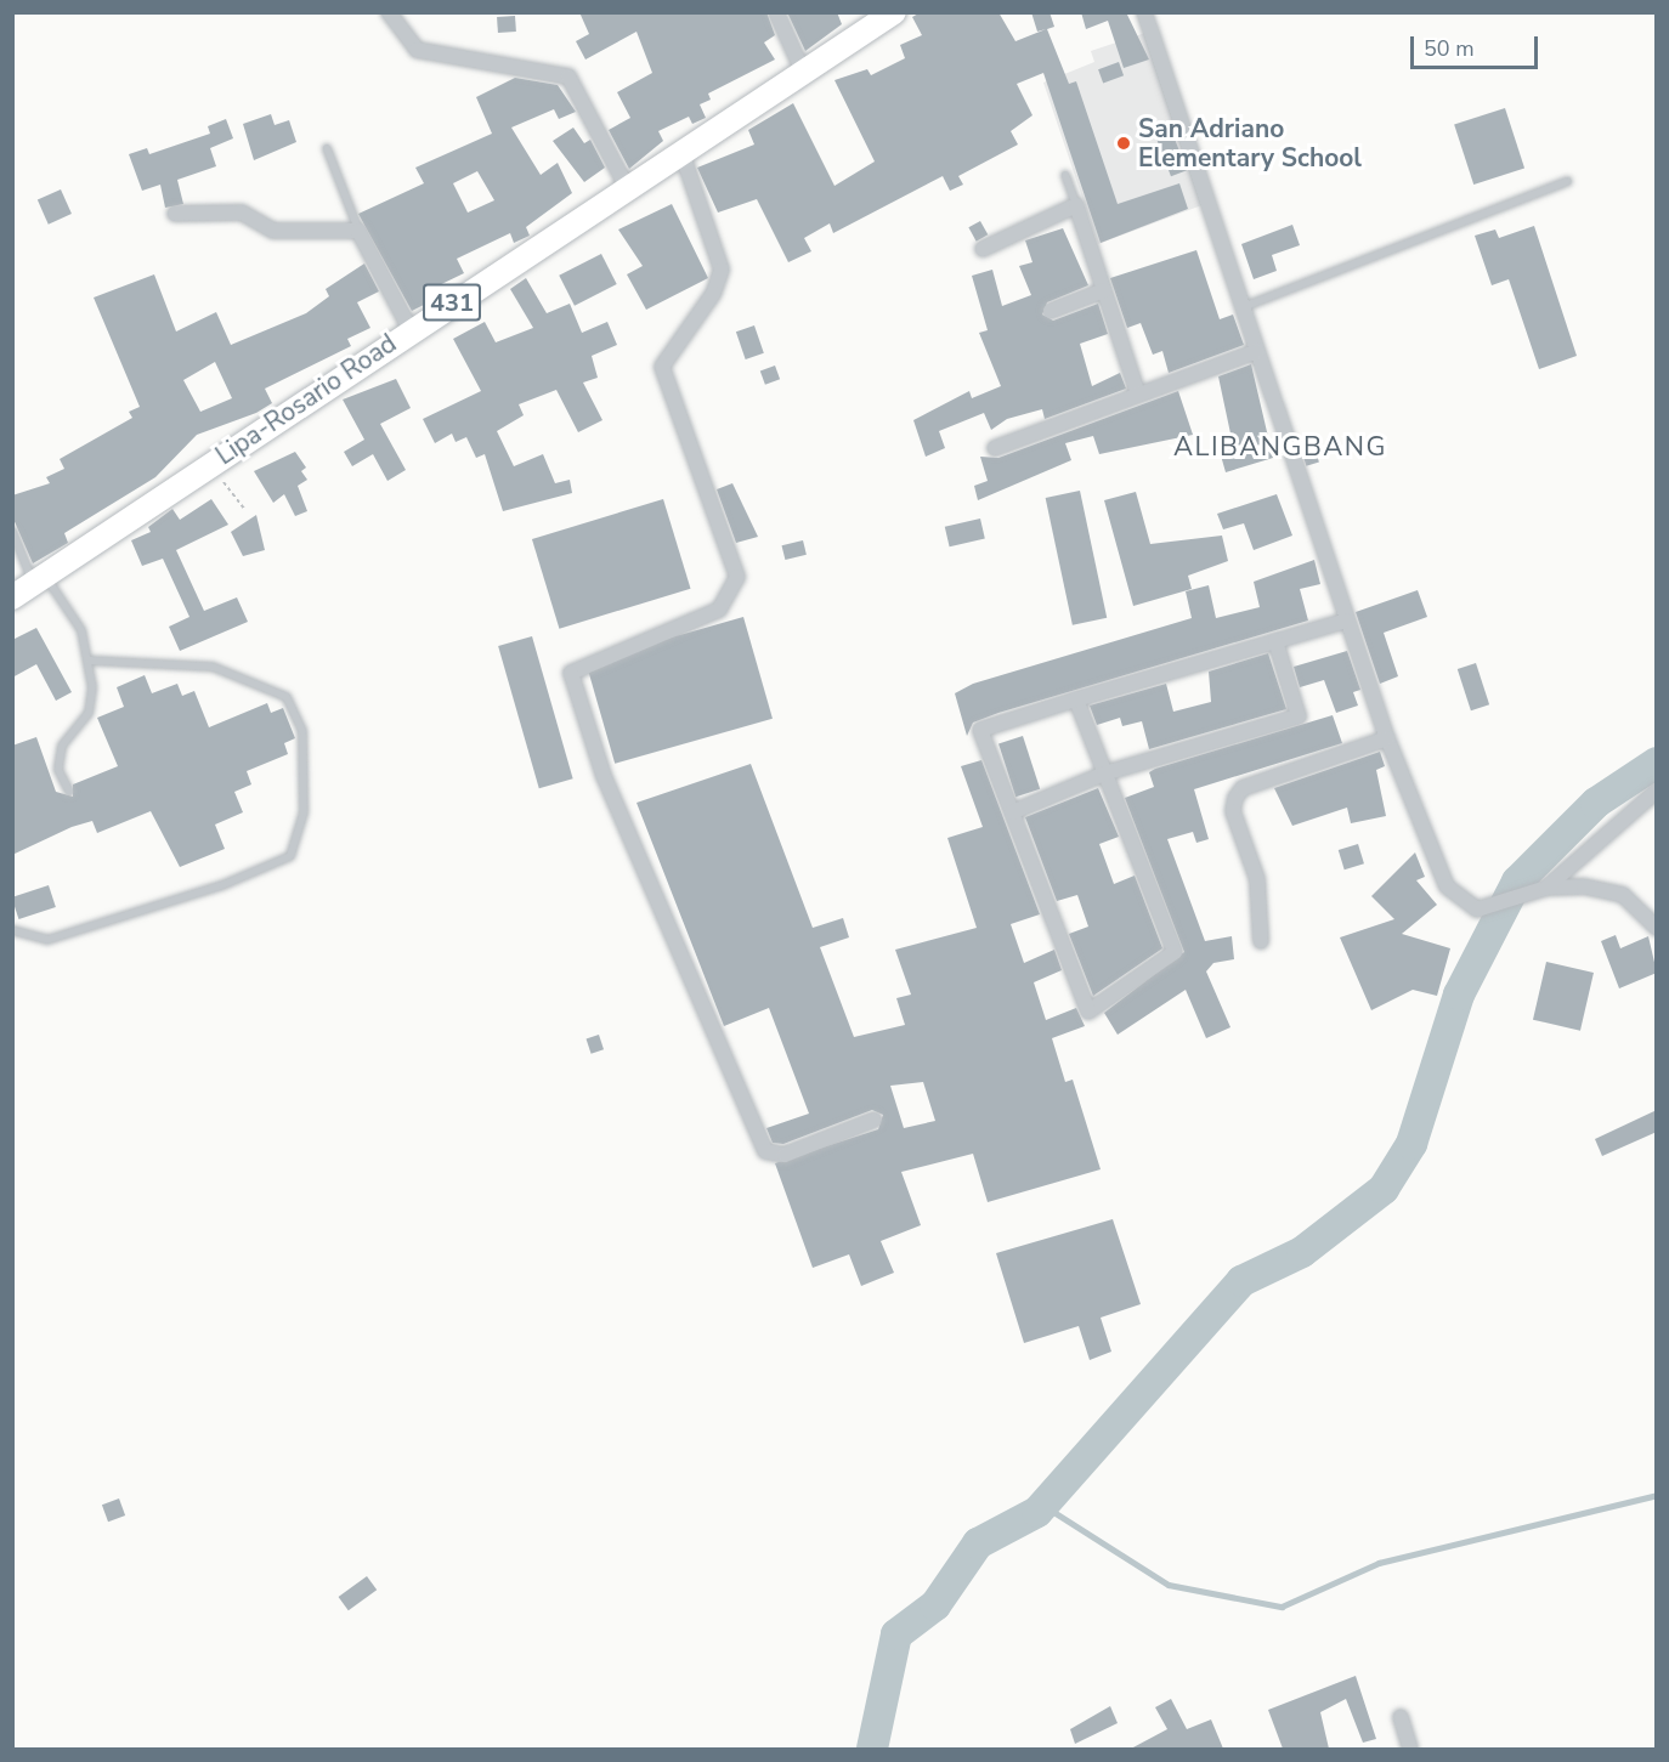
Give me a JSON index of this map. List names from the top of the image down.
{
  "streets": {
    "main road": ["431", "Lipa-Rosario Road"]
  },
  "districts": ["ALIBANGBANG"],
  "places": ["San Adriano Elementary School"],
  "scale_bar": "50 m"
}
